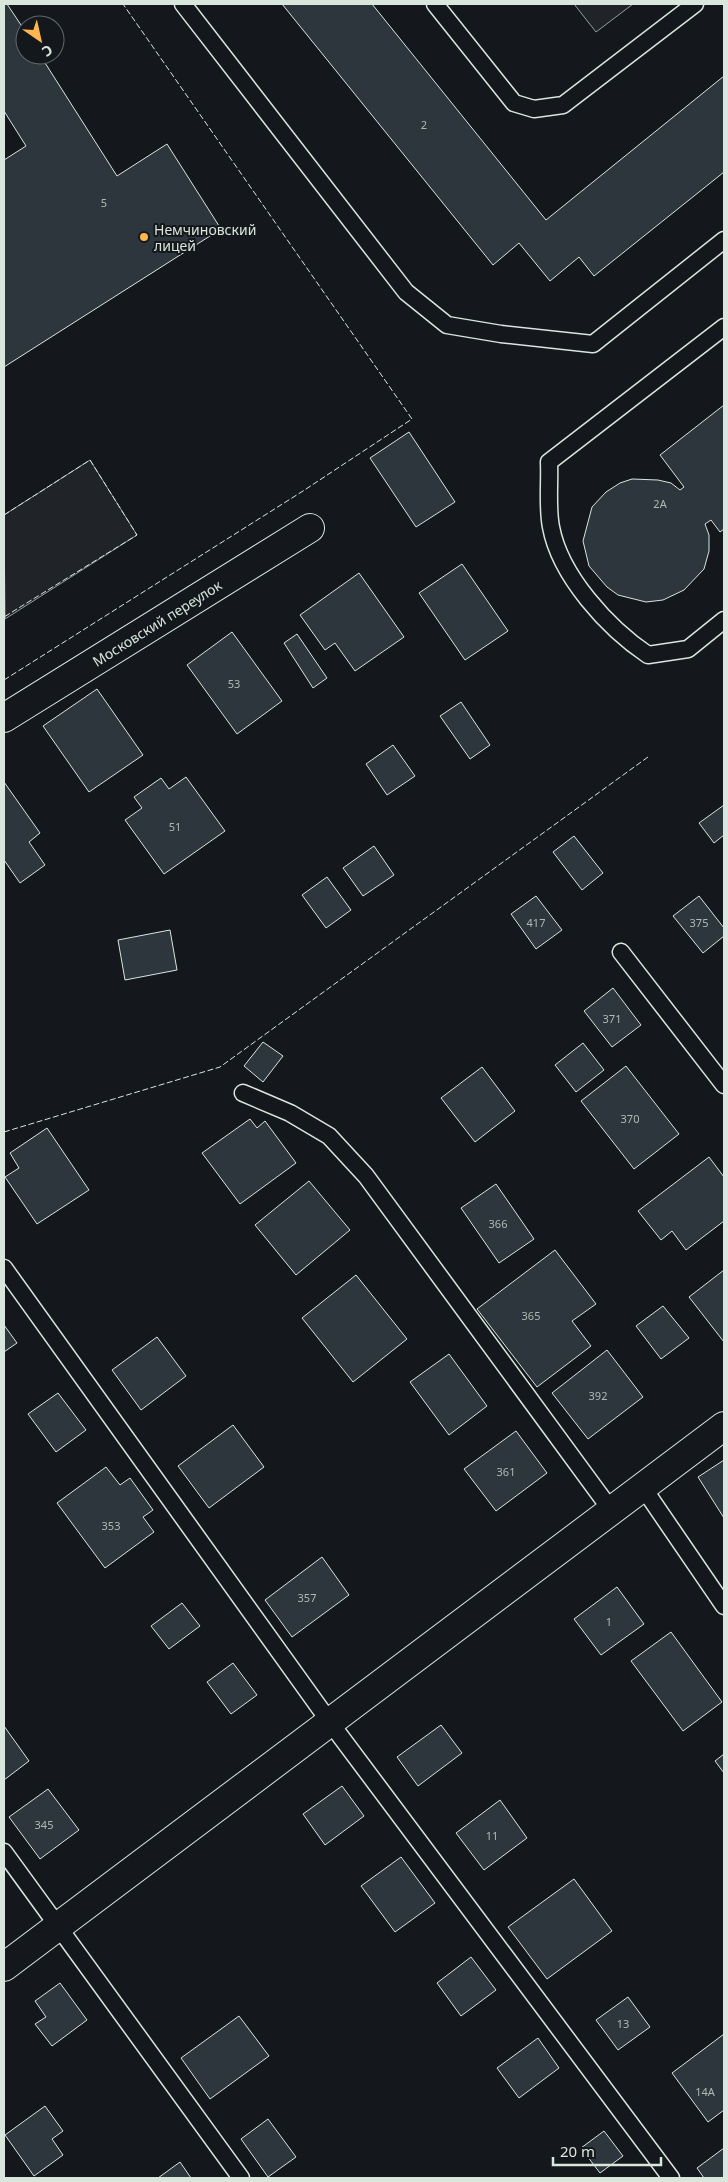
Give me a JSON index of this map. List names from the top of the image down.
{
  "streets": {
    "street": ["Московский переулок"]
  },
  "places": ["Немчиновский лицей"],
  "house_numbers": [
    "2",
    "5",
    "2А",
    "53",
    "51",
    "417",
    "375",
    "371",
    "370",
    "366",
    "365",
    "392",
    "361",
    "353",
    "357",
    "1",
    "345",
    "11",
    "13",
    "14А"
  ],
  "scale_bar": "20 m",
  "north": "bottom right"
}
